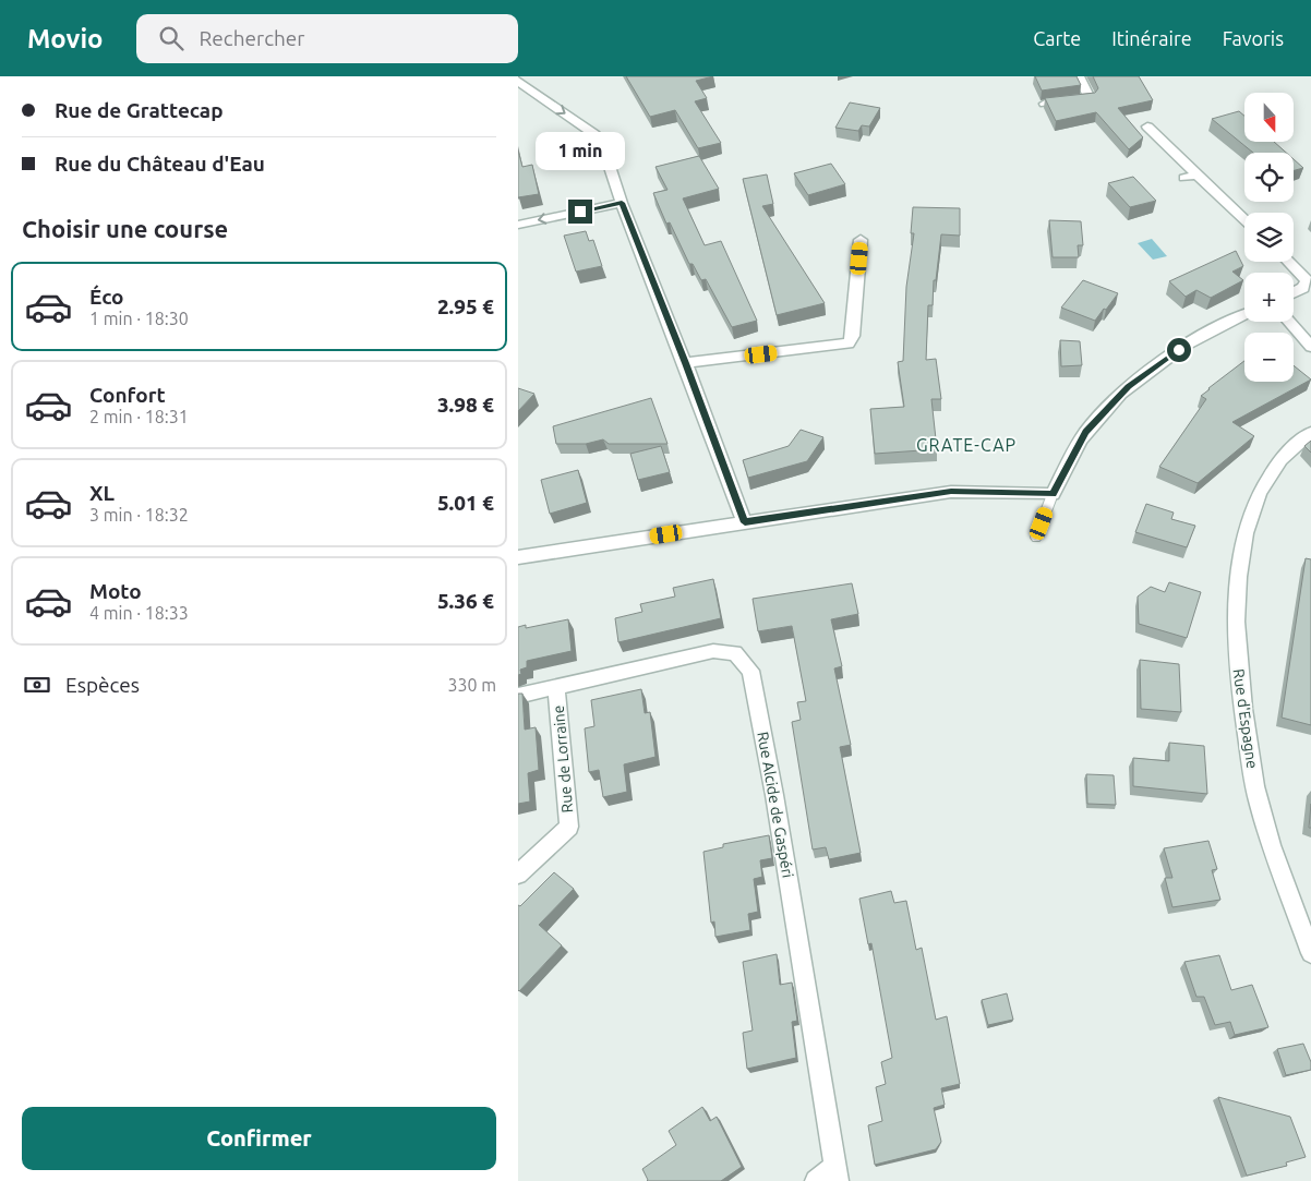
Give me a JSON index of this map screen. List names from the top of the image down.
{
  "streets": {
    "street": ["Rue d'Espagne", "Rue de Lorraine", "Rue Alcide de Gaspéri"]
  },
  "crossings": [
    ["Rue de Lorraine", "Rue Alcide de Gaspéri"]
  ],
  "districts": ["GRATE-CAP"],
  "north": "bottom",
  "page": {
    "header": "Movio",
    "search": "Rechercher",
    "nav": ["Carte", "Itinéraire", "Favoris"],
    "banner": ["Rue de Grattecap", "Rue du Château d'Eau"],
    "map_buttons": ["+", "−"],
    "bubble": "1 min",
    "heading": "Choisir une course",
    "list": [
      {
        "name": "Éco",
        "note": "1 min · 18:30",
        "value": "2.95 €"
      },
      {
        "name": "Confort",
        "note": "2 min · 18:31",
        "value": "3.98 €"
      },
      {
        "name": "XL",
        "note": "3 min · 18:32",
        "value": "5.01 €"
      },
      {
        "name": "Moto",
        "note": "4 min · 18:33",
        "value": "5.36 €"
      }
    ],
    "pay": ["Espèces", "330 m"],
    "buttons": "Confirmer"
  }
}
